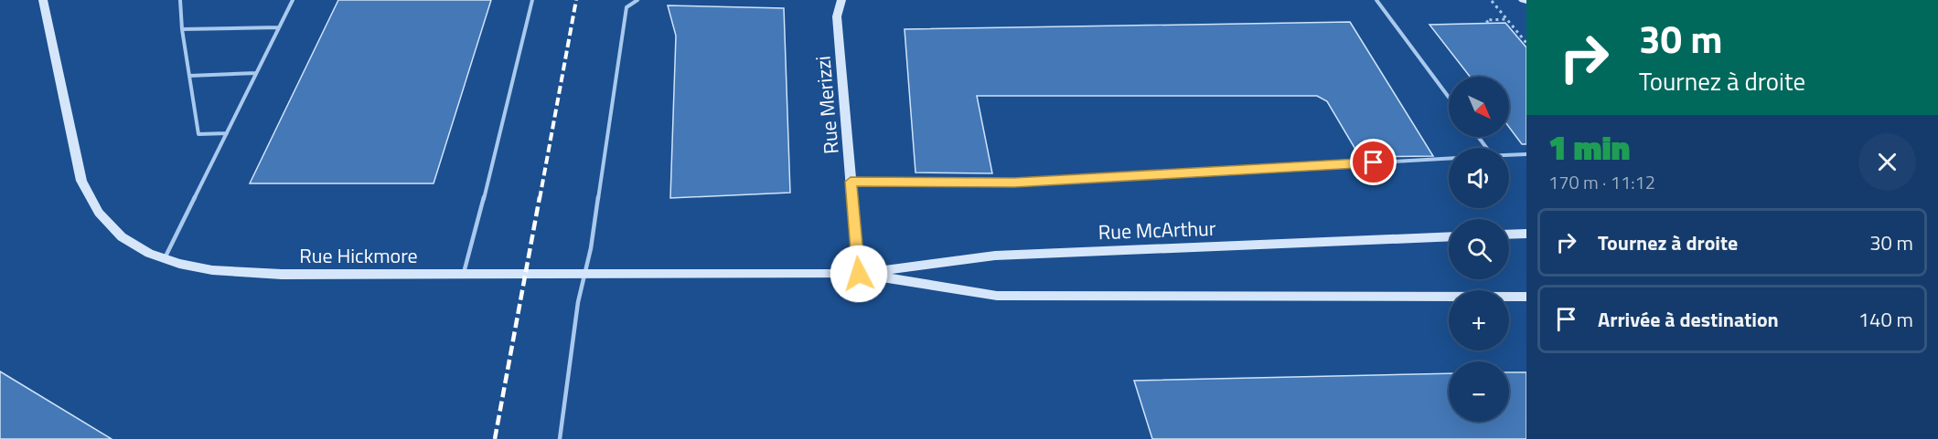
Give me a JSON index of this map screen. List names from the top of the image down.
{
  "streets": {
    "street": ["Rue Merizzi", "Rue McArthur", "Rue Hickmore"]
  },
  "crossings": [
    ["Rue Merizzi", "Rue McArthur"],
    ["Rue Merizzi", "Rue Hickmore"],
    ["Rue McArthur", "Rue Hickmore"]
  ],
  "north": "bottom right",
  "page": {
    "turn": ["30 m", "Tournez à droite"],
    "map_buttons": ["+", "−"],
    "heading": ["1 min", "170 m · 11:12"],
    "list": [
      {
        "name": "Tournez à droite",
        "value": "30 m"
      },
      {
        "name": "Arrivée à destination",
        "value": "140 m"
      }
    ]
  }
}
